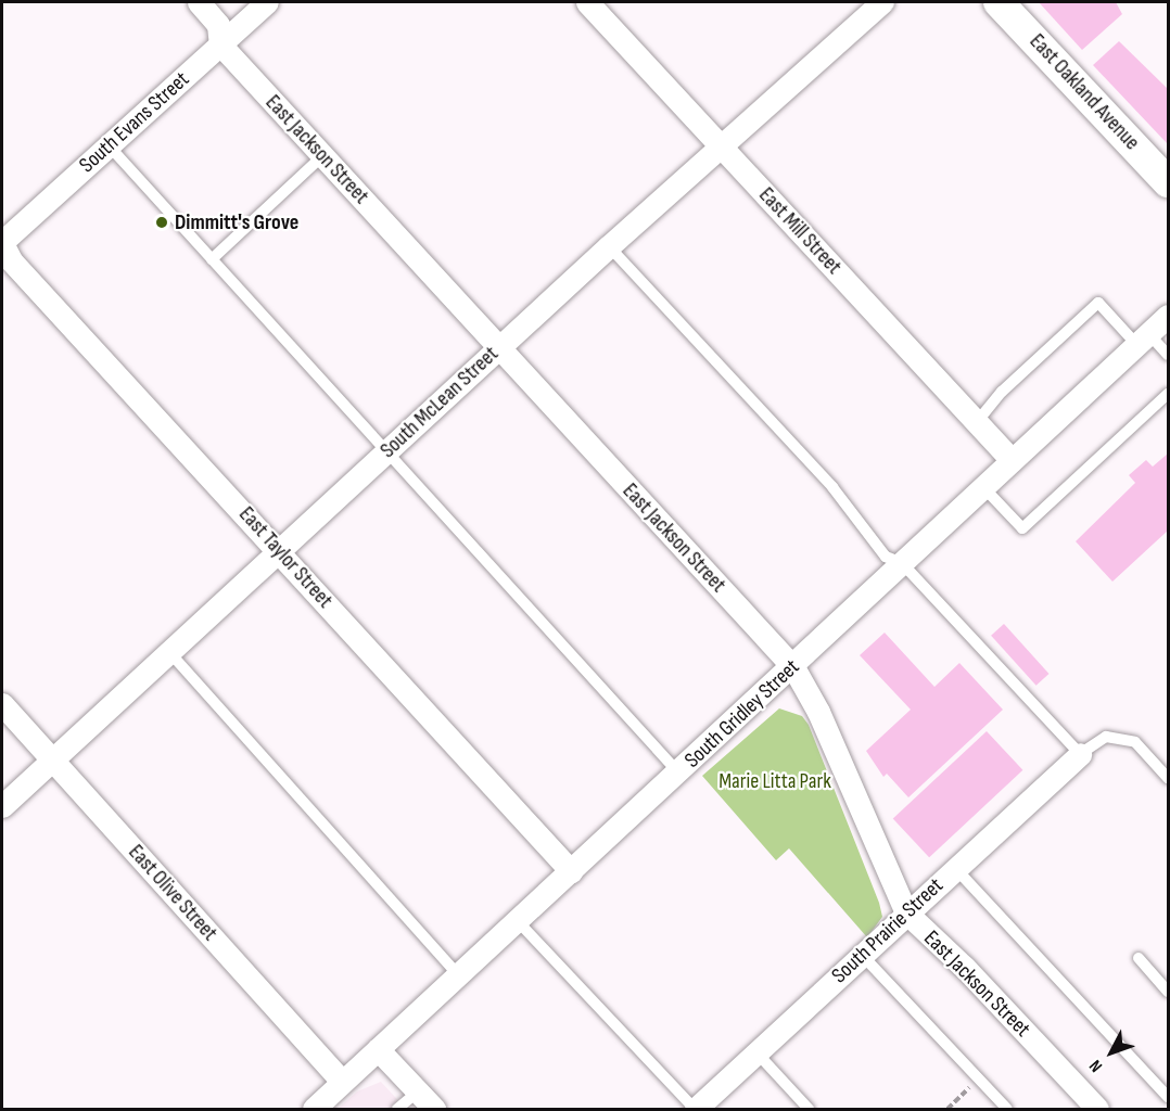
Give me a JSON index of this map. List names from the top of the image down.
{
  "streets": {
    "main road": ["East Oakland Avenue"],
    "street": [
      "South Evans Street",
      "East Jackson Street",
      "East Mill Street",
      "South McLean Street",
      "East Taylor Street",
      "South Gridley Street",
      "East Olive Street",
      "South Prairie Street"
    ]
  },
  "crossings": [
    ["South Evans Street", "East Jackson Street"],
    ["South Evans Street", "East Taylor Street"],
    ["East Jackson Street", "South McLean Street"],
    ["East Jackson Street", "South Gridley Street"],
    ["East Jackson Street", "South Prairie Street"],
    ["East Mill Street", "South McLean Street"],
    ["East Mill Street", "South Gridley Street"],
    ["South McLean Street", "East Taylor Street"],
    ["South McLean Street", "East Olive Street"],
    ["East Taylor Street", "South Gridley Street"],
    ["South Gridley Street", "East Olive Street"]
  ],
  "parks": ["Marie Litta Park"],
  "places": ["Dimmitt's Grove"],
  "north": "bottom left"
}
